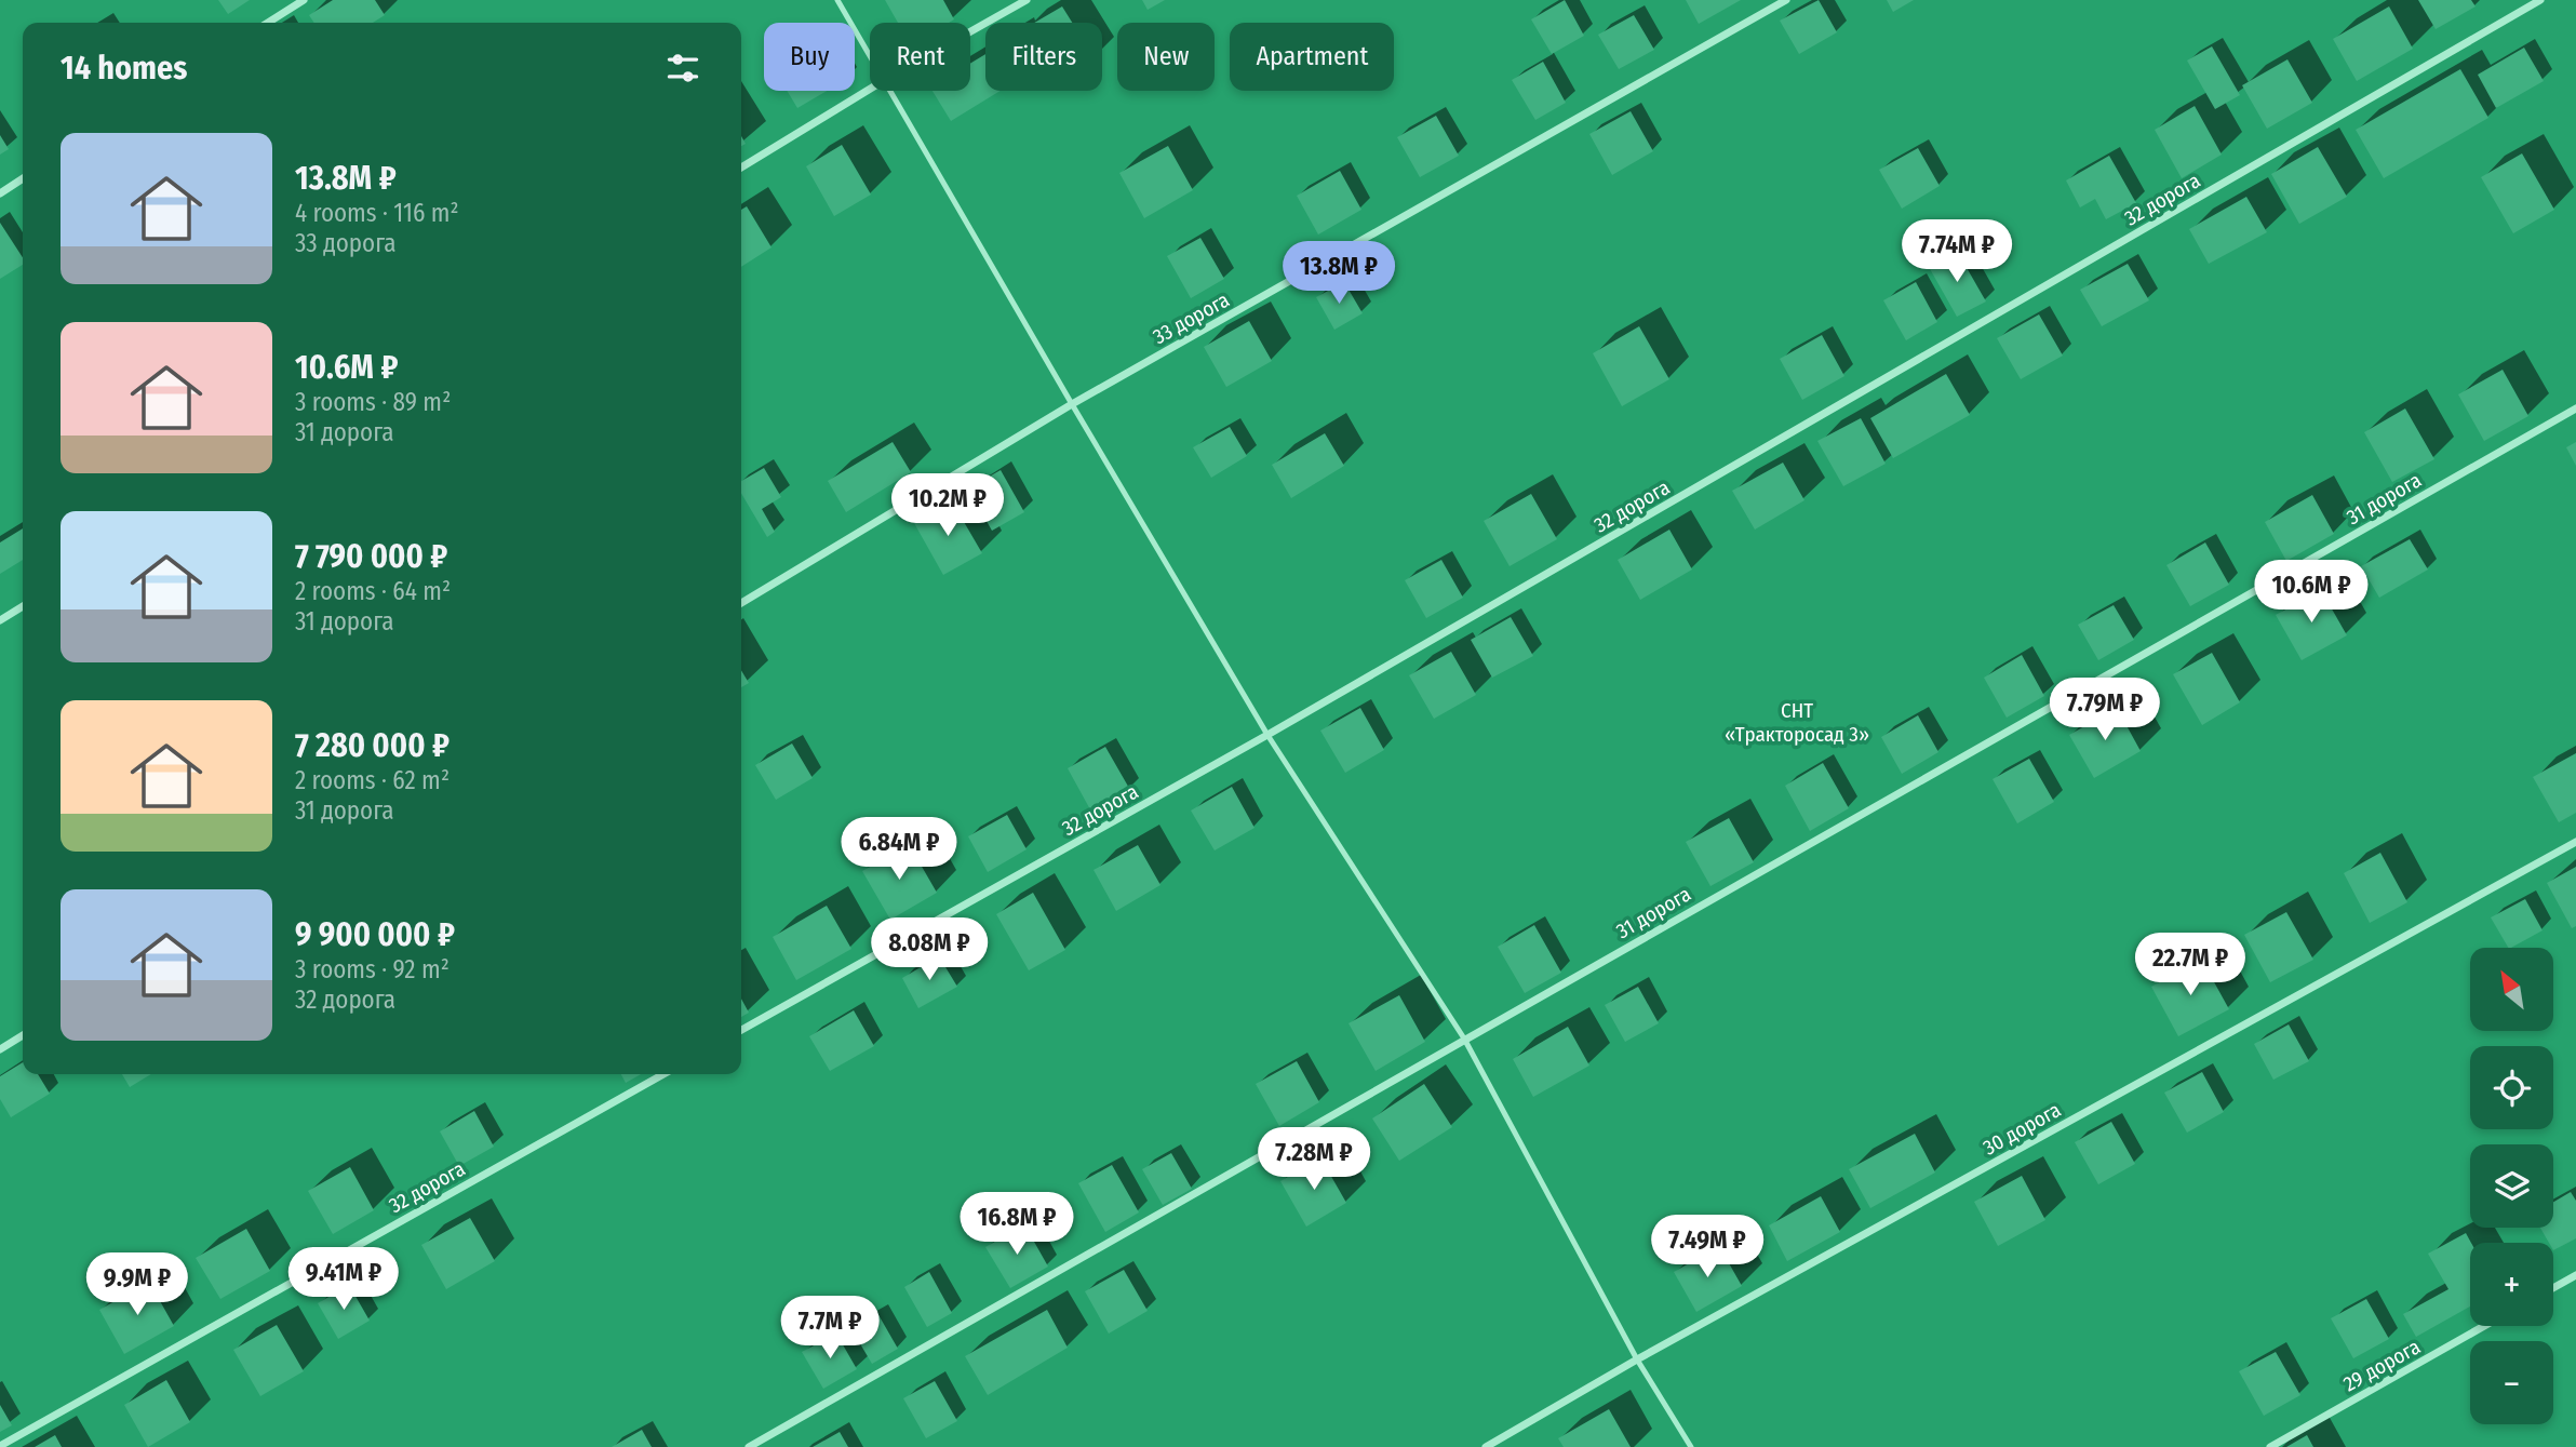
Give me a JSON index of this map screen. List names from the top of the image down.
{
  "streets": {
    "street": [
      "32 дорога",
      "33 дорога",
      "31 дорога",
      "30 дорога",
      "29 дорога"
    ]
  },
  "parks": ["СНТ «Тракторосад 3»"],
  "north": "top left",
  "page": {
    "chip": [
      "Buy",
      "Rent",
      "Filters",
      "New",
      "Apartment"
    ],
    "heading": "14 homes",
    "list": [
      {
        "name": "13.8M ₽",
        "note": "4 rooms · 116 m² · 33 дорога"
      },
      {
        "name": "10.6M ₽",
        "note": "3 rooms · 89 m² · 31 дорога"
      },
      {
        "name": "7 790 000 ₽",
        "note": "2 rooms · 64 m² · 31 дорога"
      },
      {
        "name": "7 280 000 ₽",
        "note": "2 rooms · 62 m² · 31 дорога"
      },
      {
        "name": "9 900 000 ₽",
        "note": "3 rooms · 92 m² · 32 дорога"
      }
    ],
    "price": [
      "7.74M ₽",
      "13.8M ₽",
      "10.2M ₽",
      "10.6M ₽",
      "7.79M ₽",
      "6.84M ₽",
      "8.08M ₽",
      "22.7M ₽",
      "7.28M ₽",
      "16.8M ₽",
      "7.49M ₽",
      "9.41M ₽",
      "9.9M ₽",
      "7.7M ₽"
    ],
    "map_buttons": ["+", "−"]
  }
}
